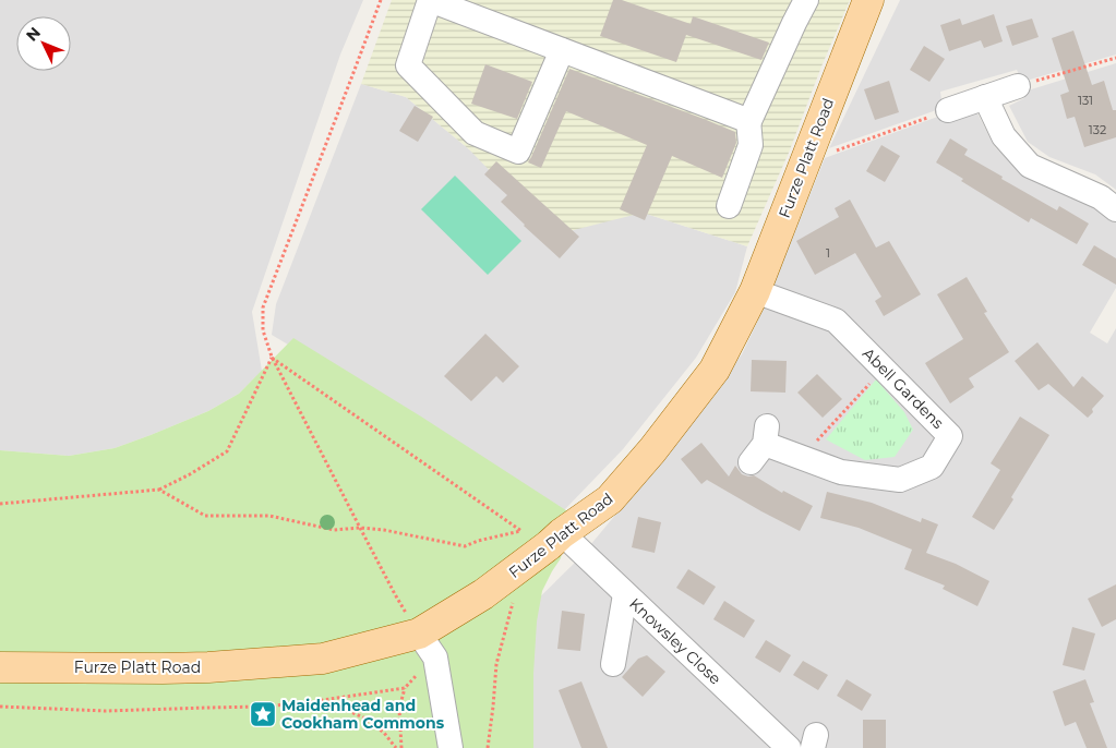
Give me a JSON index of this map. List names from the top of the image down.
{
  "streets": {
    "main road": ["Furze Platt Road"],
    "street": ["Abell Gardens", "Knowsley Close"]
  },
  "crossings": [
    ["Furze Platt Road", "Abell Gardens"],
    ["Furze Platt Road", "Knowsley Close"]
  ],
  "places": {
    "place": ["Maidenhead and Cookham Commons"]
  },
  "house_numbers": ["131", "132", "1"],
  "north": "top left"
}
